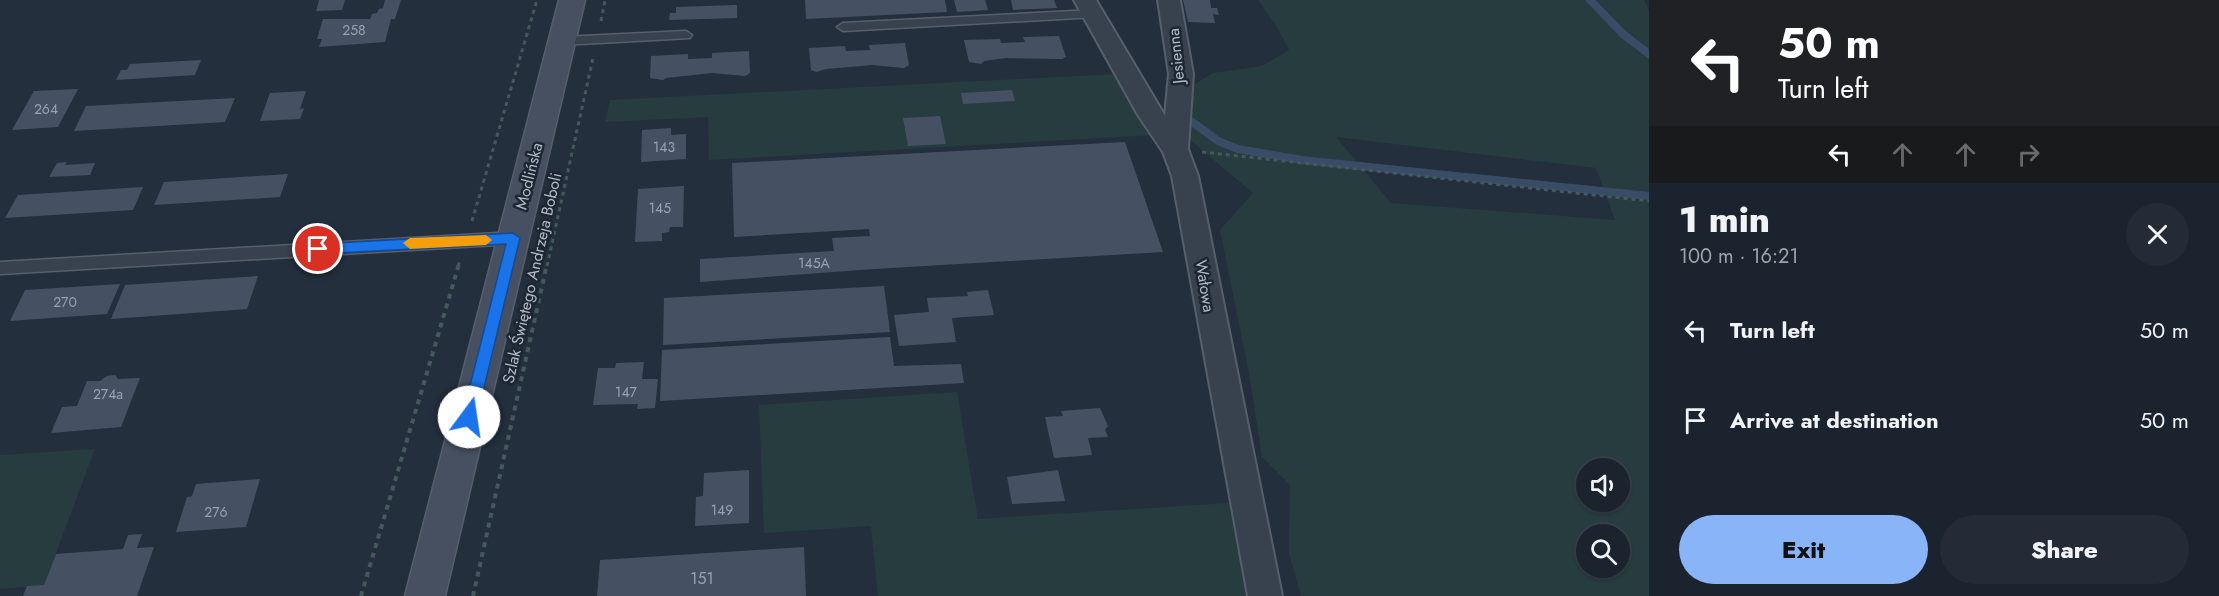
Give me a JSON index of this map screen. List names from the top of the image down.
{
  "streets": {
    "main road": ["Modlińska"],
    "street": ["Jesienna", "Wałowa"],
    "path": ["Szlak Świętego Andrzeja Boboli"]
  },
  "crossings": [
    ["Jesienna", "Wałowa"]
  ],
  "house_numbers": [
    "258",
    "264",
    "143",
    "145",
    "145A",
    "270",
    "147",
    "274a",
    "149",
    "276",
    "151"
  ],
  "page": {
    "turn": ["50 m", "Turn left"],
    "heading": ["1 min", "100 m · 16:21"],
    "list": [
      {
        "name": "Turn left",
        "value": "50 m"
      },
      {
        "name": "Arrive at destination",
        "value": "50 m"
      }
    ],
    "buttons": ["Exit", "Share"]
  }
}
